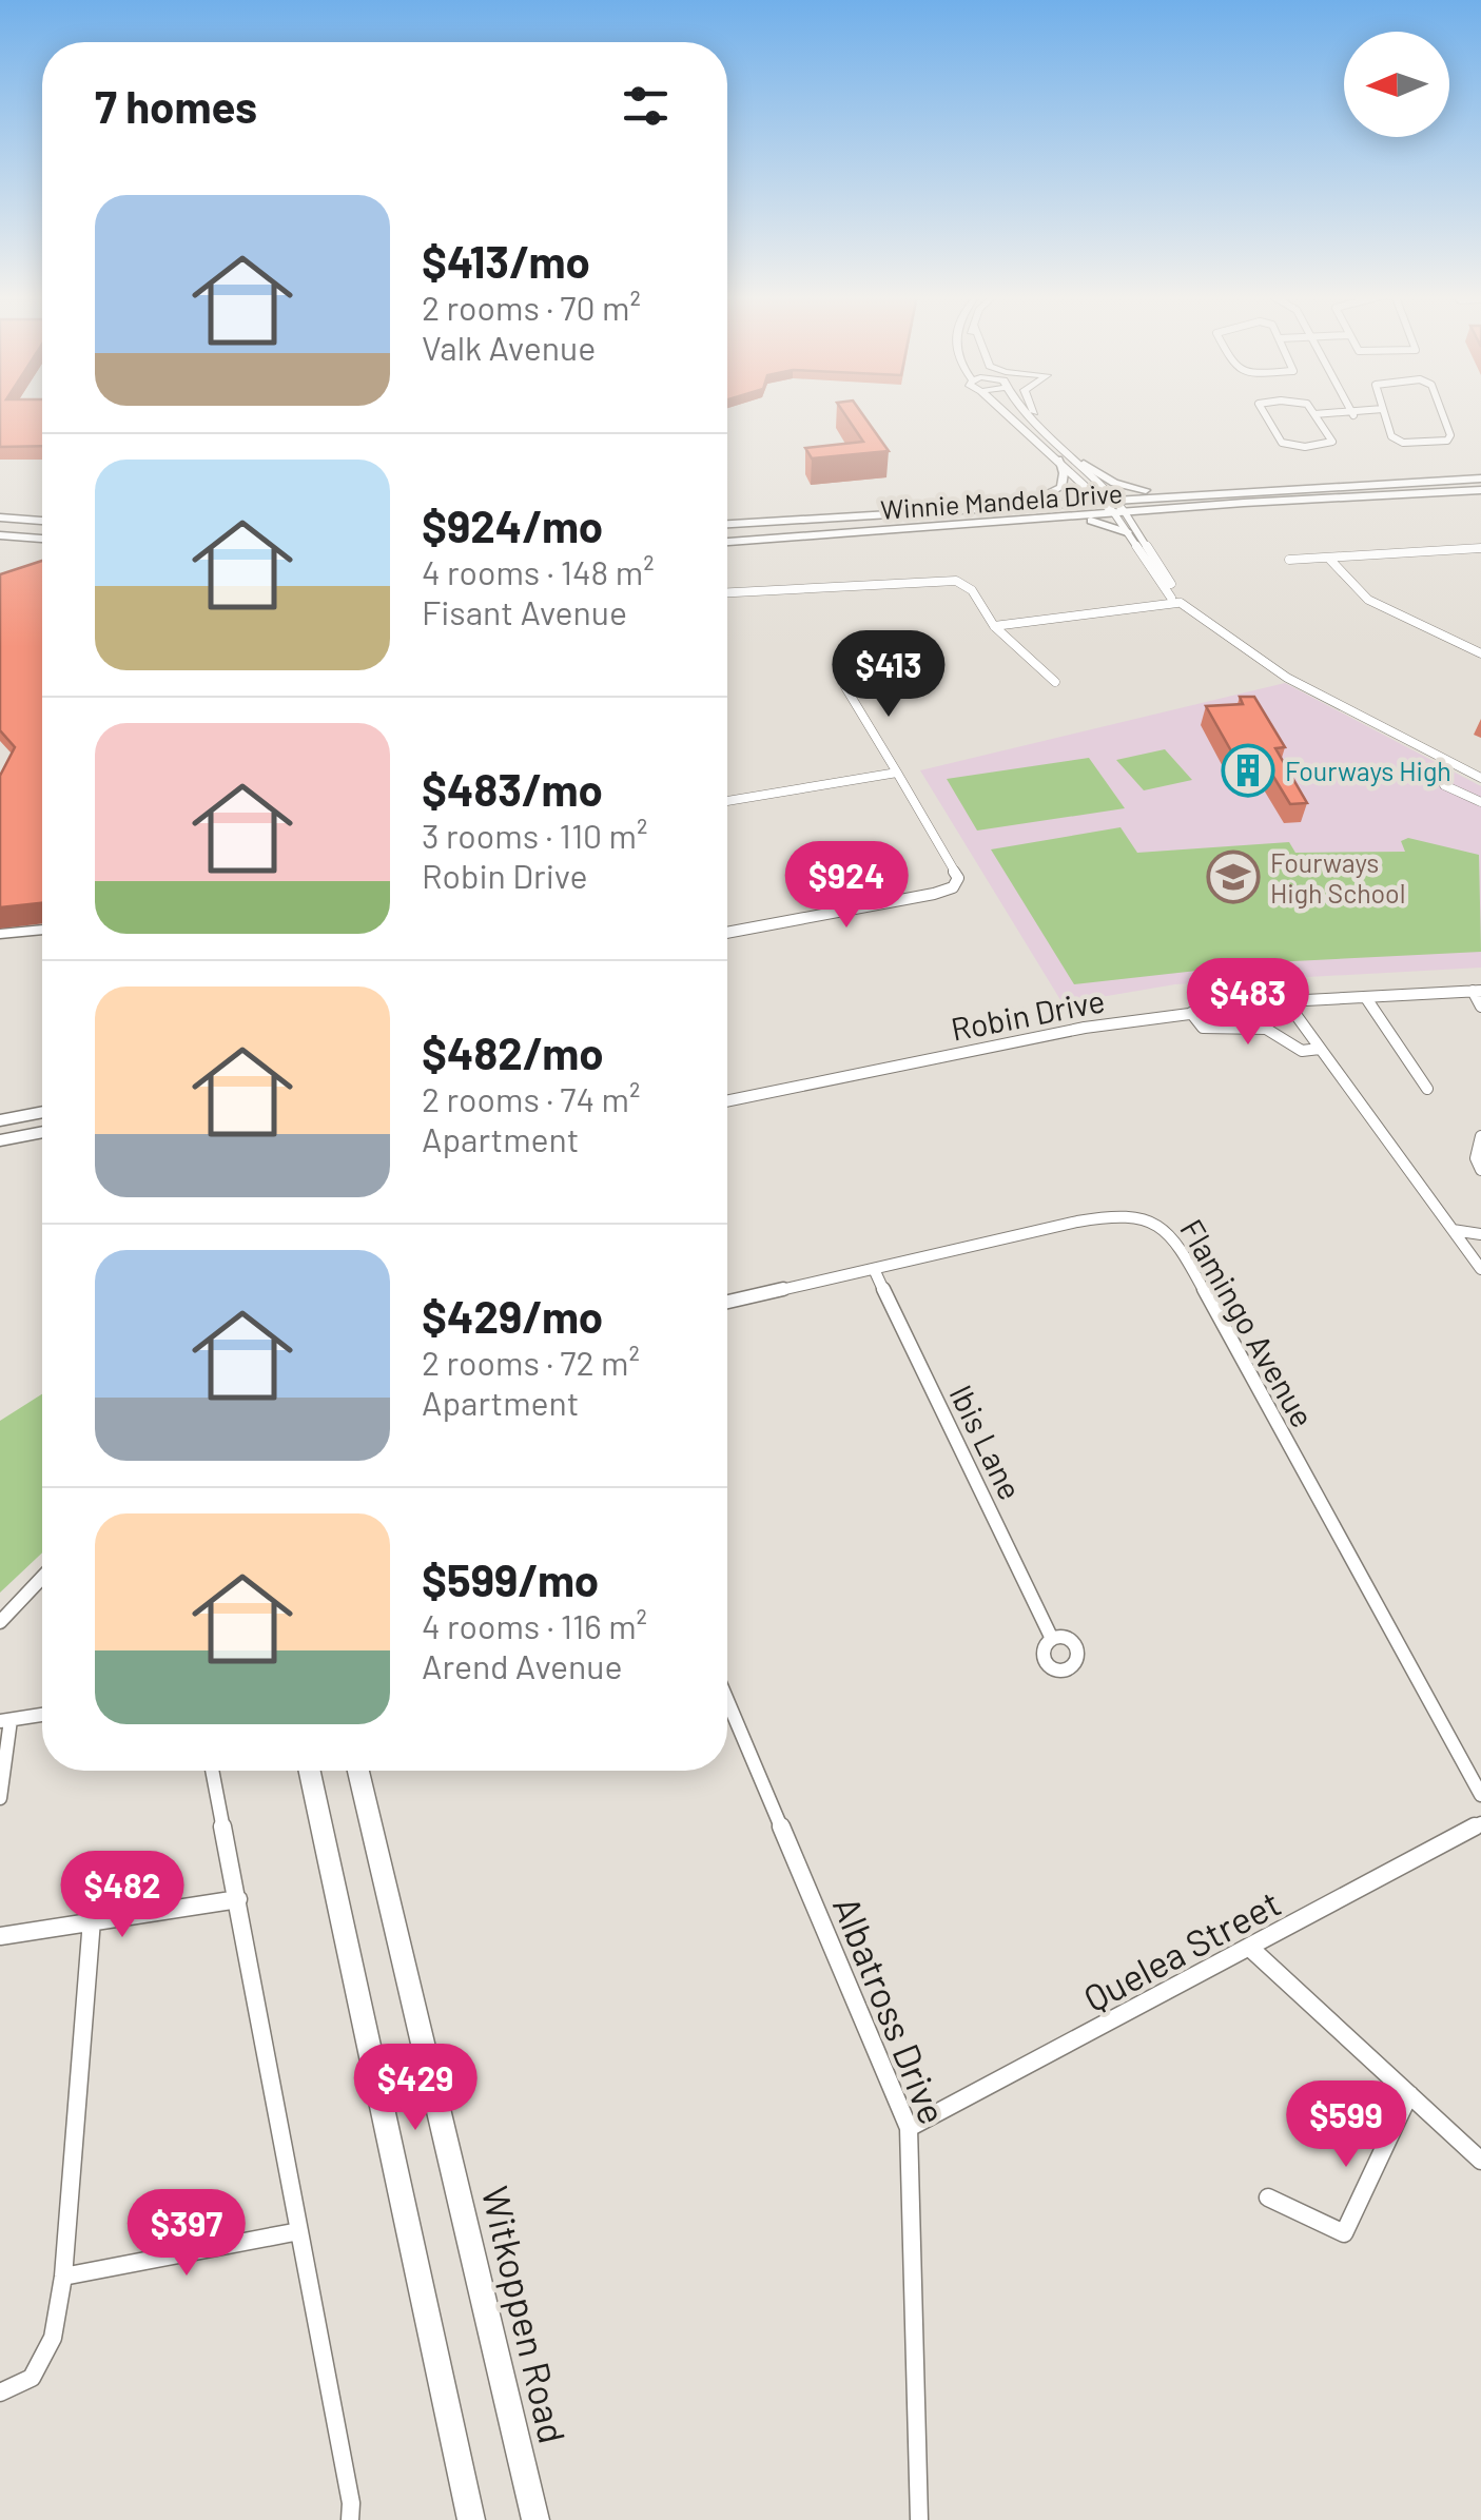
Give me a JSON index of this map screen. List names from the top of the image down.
{
  "streets": {
    "main road": ["Winnie Mandela Drive", "Witkoppen Road"],
    "street": [
      "Robin Drive",
      "Flamingo Avenue",
      "Ibis Lane",
      "Quelea Street",
      "Albatross Drive"
    ]
  },
  "crossings": [
    ["Flamingo Avenue", "Ibis Lane"],
    ["Quelea Street", "Albatross Drive"]
  ],
  "places": {
    "building": ["Fourways High"],
    "school or university": ["Fourways High School"]
  },
  "north": "left",
  "page": {
    "heading": "7 homes",
    "list": [
      {
        "name": "$413/mo",
        "note": "2 rooms · 70 m² · Valk Avenue"
      },
      {
        "name": "$924/mo",
        "note": "4 rooms · 148 m² · Fisant Avenue"
      },
      {
        "name": "$483/mo",
        "note": "3 rooms · 110 m² · Robin Drive"
      },
      {
        "name": "$482/mo",
        "note": "2 rooms · 74 m² · Apartment"
      },
      {
        "name": "$429/mo",
        "note": "2 rooms · 72 m² · Apartment"
      },
      {
        "name": "$599/mo",
        "note": "4 rooms · 116 m² · Arend Avenue"
      }
    ],
    "price": [
      "$413",
      "$924",
      "$483",
      "$482",
      "$429",
      "$599",
      "$397"
    ]
  }
}
